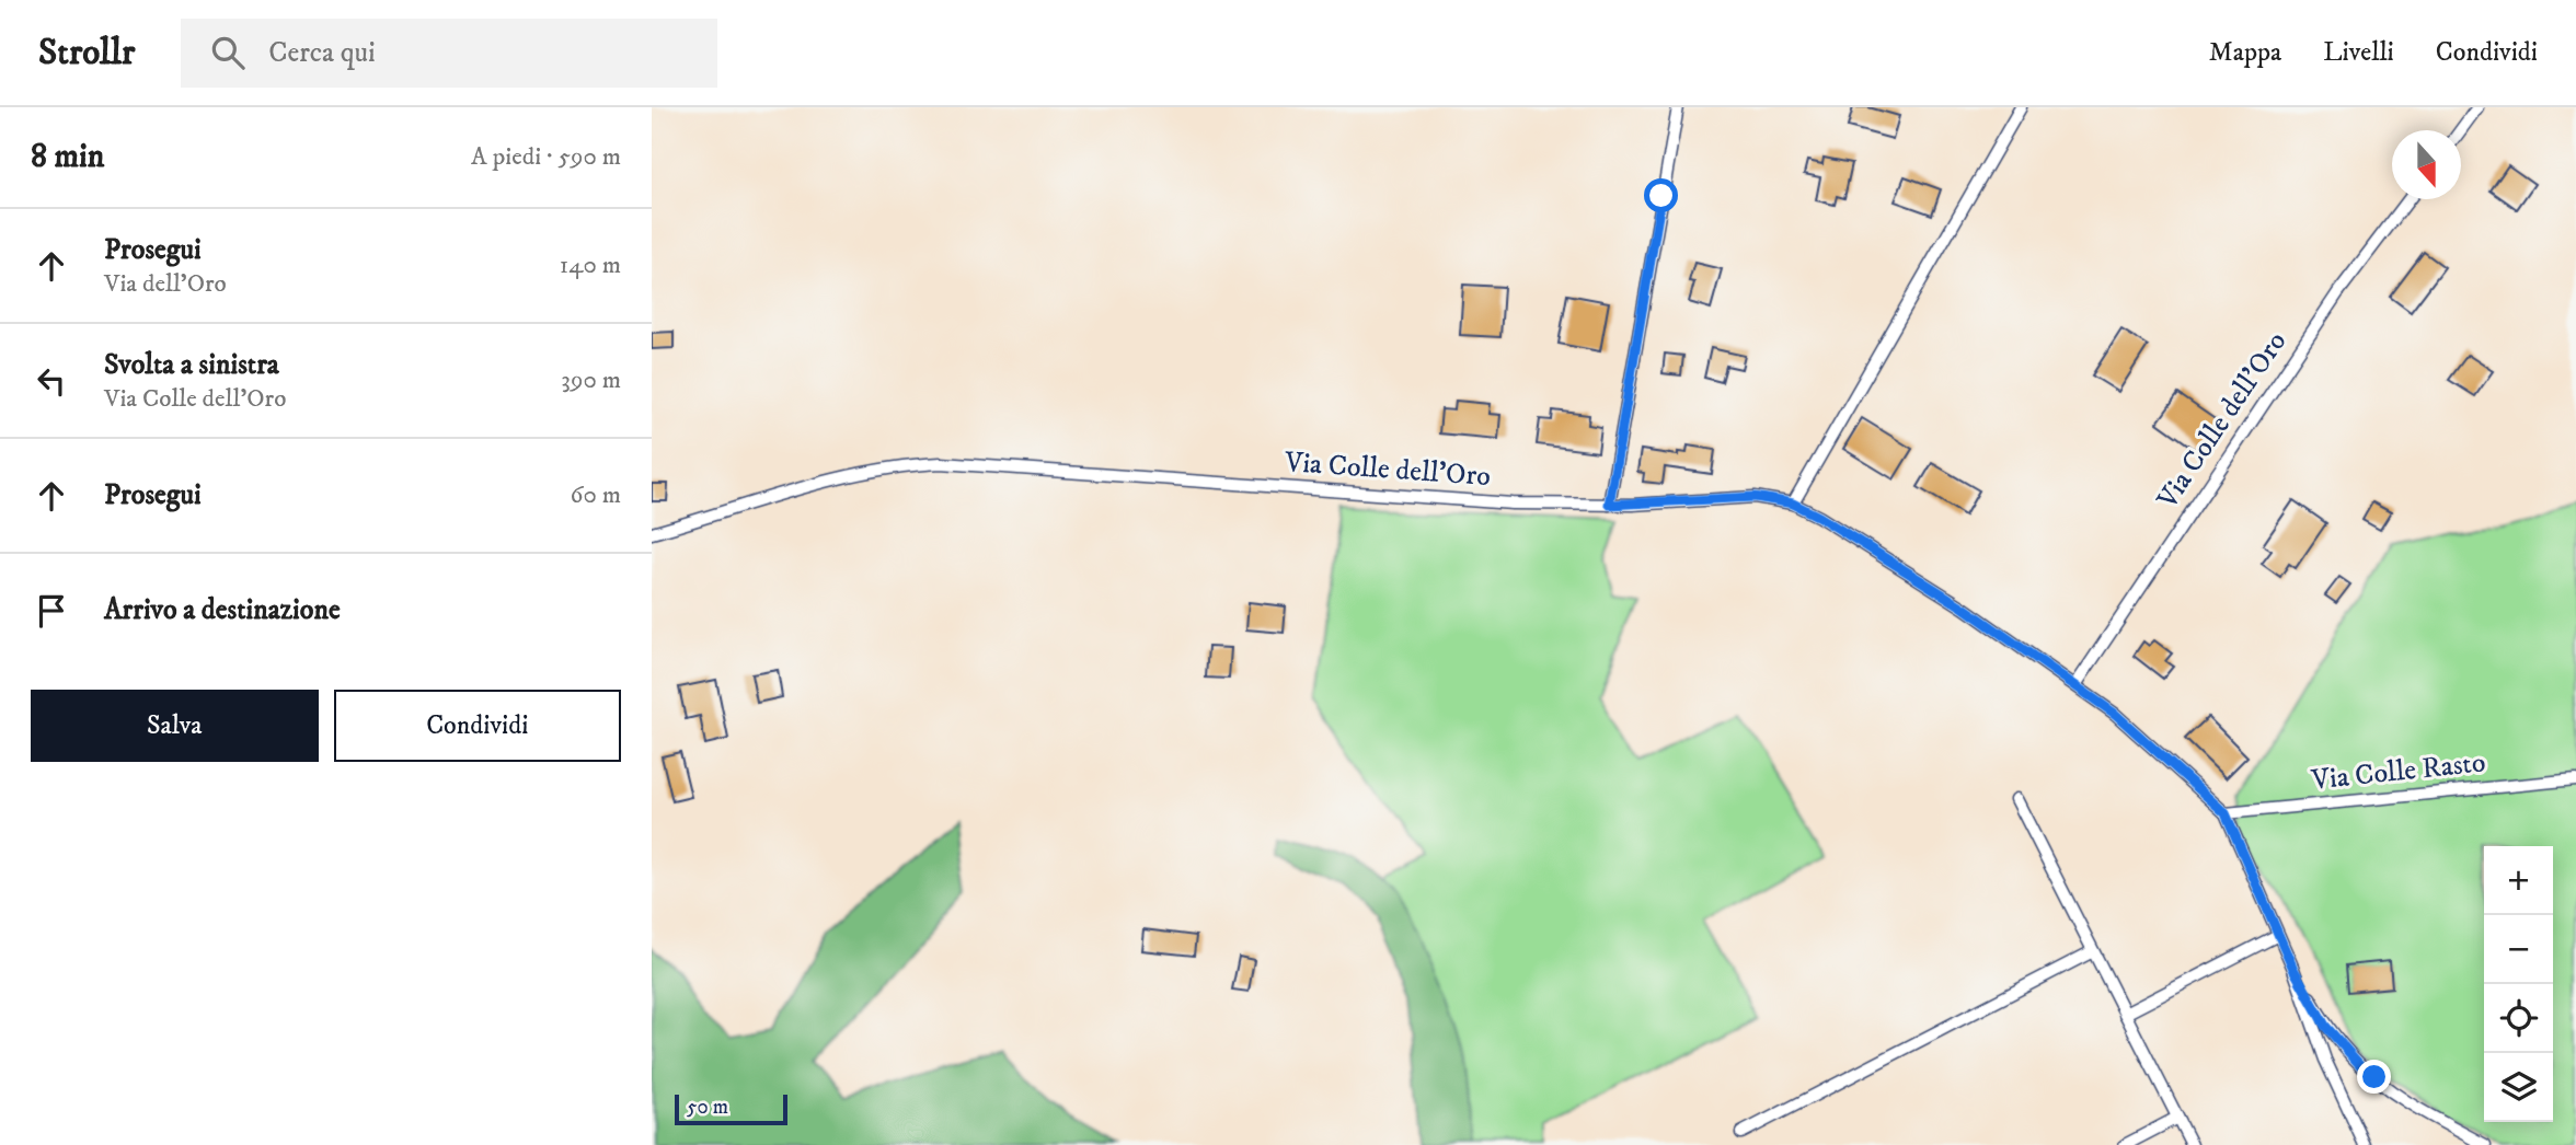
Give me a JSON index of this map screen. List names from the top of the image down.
{
  "streets": {
    "street": ["Via Colle dell'Oro", "Via Colle Rasto"]
  },
  "crossings": [
    ["Via Colle dell'Oro", "Via Colle Rasto"]
  ],
  "scale_bar": "50 m",
  "north": "bottom",
  "page": {
    "header": "Strollr",
    "search": "Cerca qui",
    "nav": ["Mappa", "Livelli", "Condividi"],
    "heading": ["8 min", "A piedi · 590 m"],
    "list": [
      ["Prosegui", "Via dell'Oro", "140 m"],
      ["Svolta a sinistra", "Via Colle dell'Oro", "390 m"],
      ["Prosegui", "60 m"],
      "Arrivo a destinazione"
    ],
    "buttons": ["Salva", "Condividi"],
    "map_buttons": ["+", "−"],
    "scale": "50 m"
  }
}
